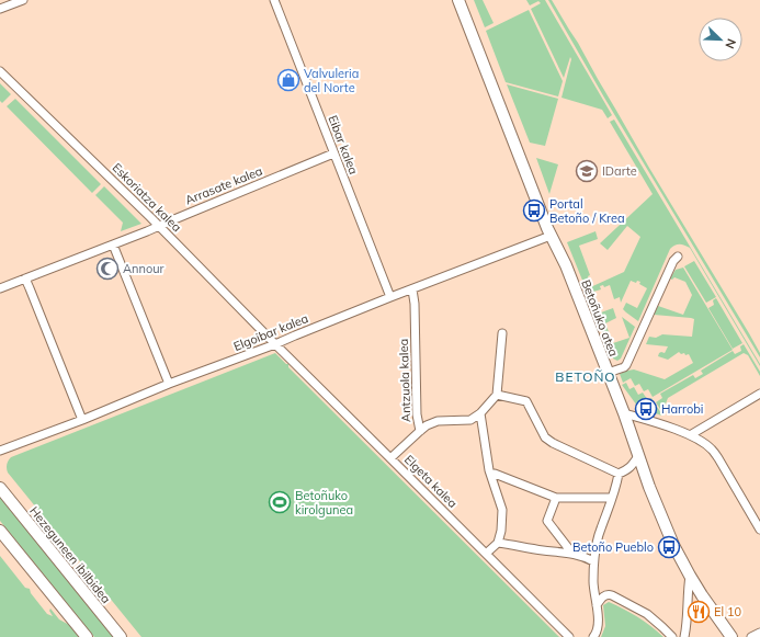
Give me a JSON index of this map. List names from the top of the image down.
{
  "streets": {
    "main road": ["Betoñuko atea", "Hezeguneen ibilbidea"],
    "street": [
      "Eibar kalea",
      "Arrasate kalea",
      "Eskoriatza kalea",
      "Elgoibar kalea",
      "Antzuola kalea",
      "Elgeta kalea"
    ]
  },
  "crossings": [
    ["Eibar kalea", "Arrasate kalea"],
    ["Eibar kalea", "Elgoibar kalea"],
    ["Arrasate kalea", "Eskoriatza kalea"],
    ["Eskoriatza kalea", "Elgoibar kalea"],
    ["Eskoriatza kalea", "Elgeta kalea"],
    ["Betoñuko atea", "Elgoibar kalea"],
    ["Elgoibar kalea", "Antzuola kalea"],
    ["Elgoibar kalea", "Elgeta kalea"],
    ["Antzuola kalea", "Elgeta kalea"]
  ],
  "districts": ["BETOÑO"],
  "places": {
    "shop": ["Valvuleria del Norte"],
    "school or university": ["IDarte"],
    "bus stop": ["Portal Betoño / Krea", "Harrobi", "Betoño Pueblo"],
    "mosque": ["Annour"],
    "sports": ["Betoñuko kirolgunea"],
    "restaurant": ["El 10"]
  },
  "north": "bottom right"
}
